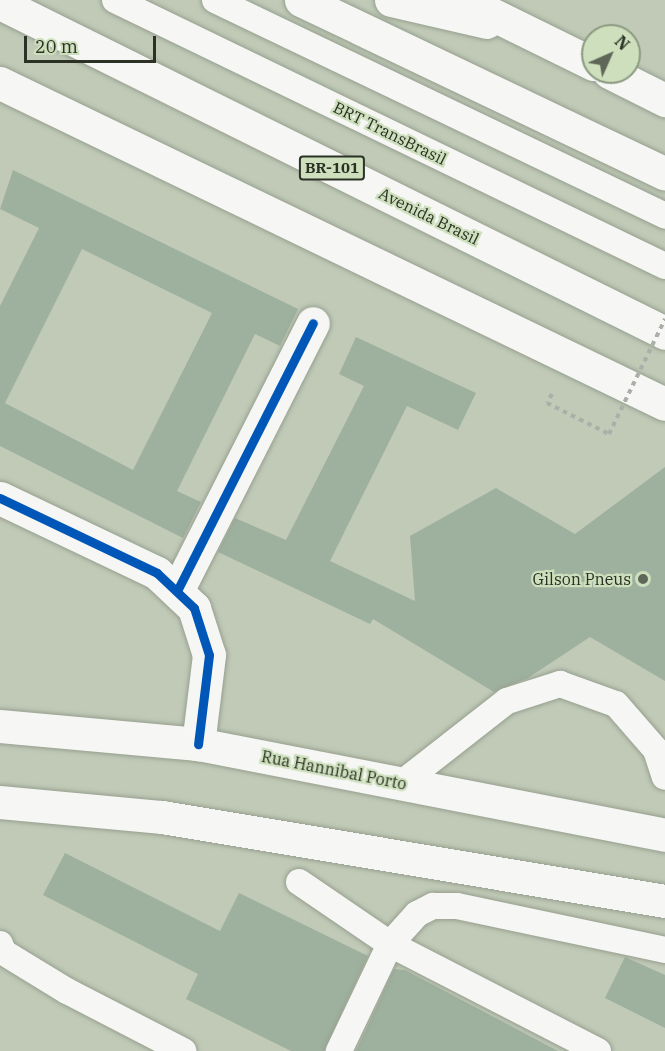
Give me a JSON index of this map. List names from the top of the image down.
{
  "streets": {
    "main road": ["BR-101", "Avenida Brasil", "Rua Hannibal Porto"],
    "lane": ["BRT TransBrasil"]
  },
  "places": ["Gilson Pneus"],
  "scale_bar": "20 m",
  "north": "top right"
}
